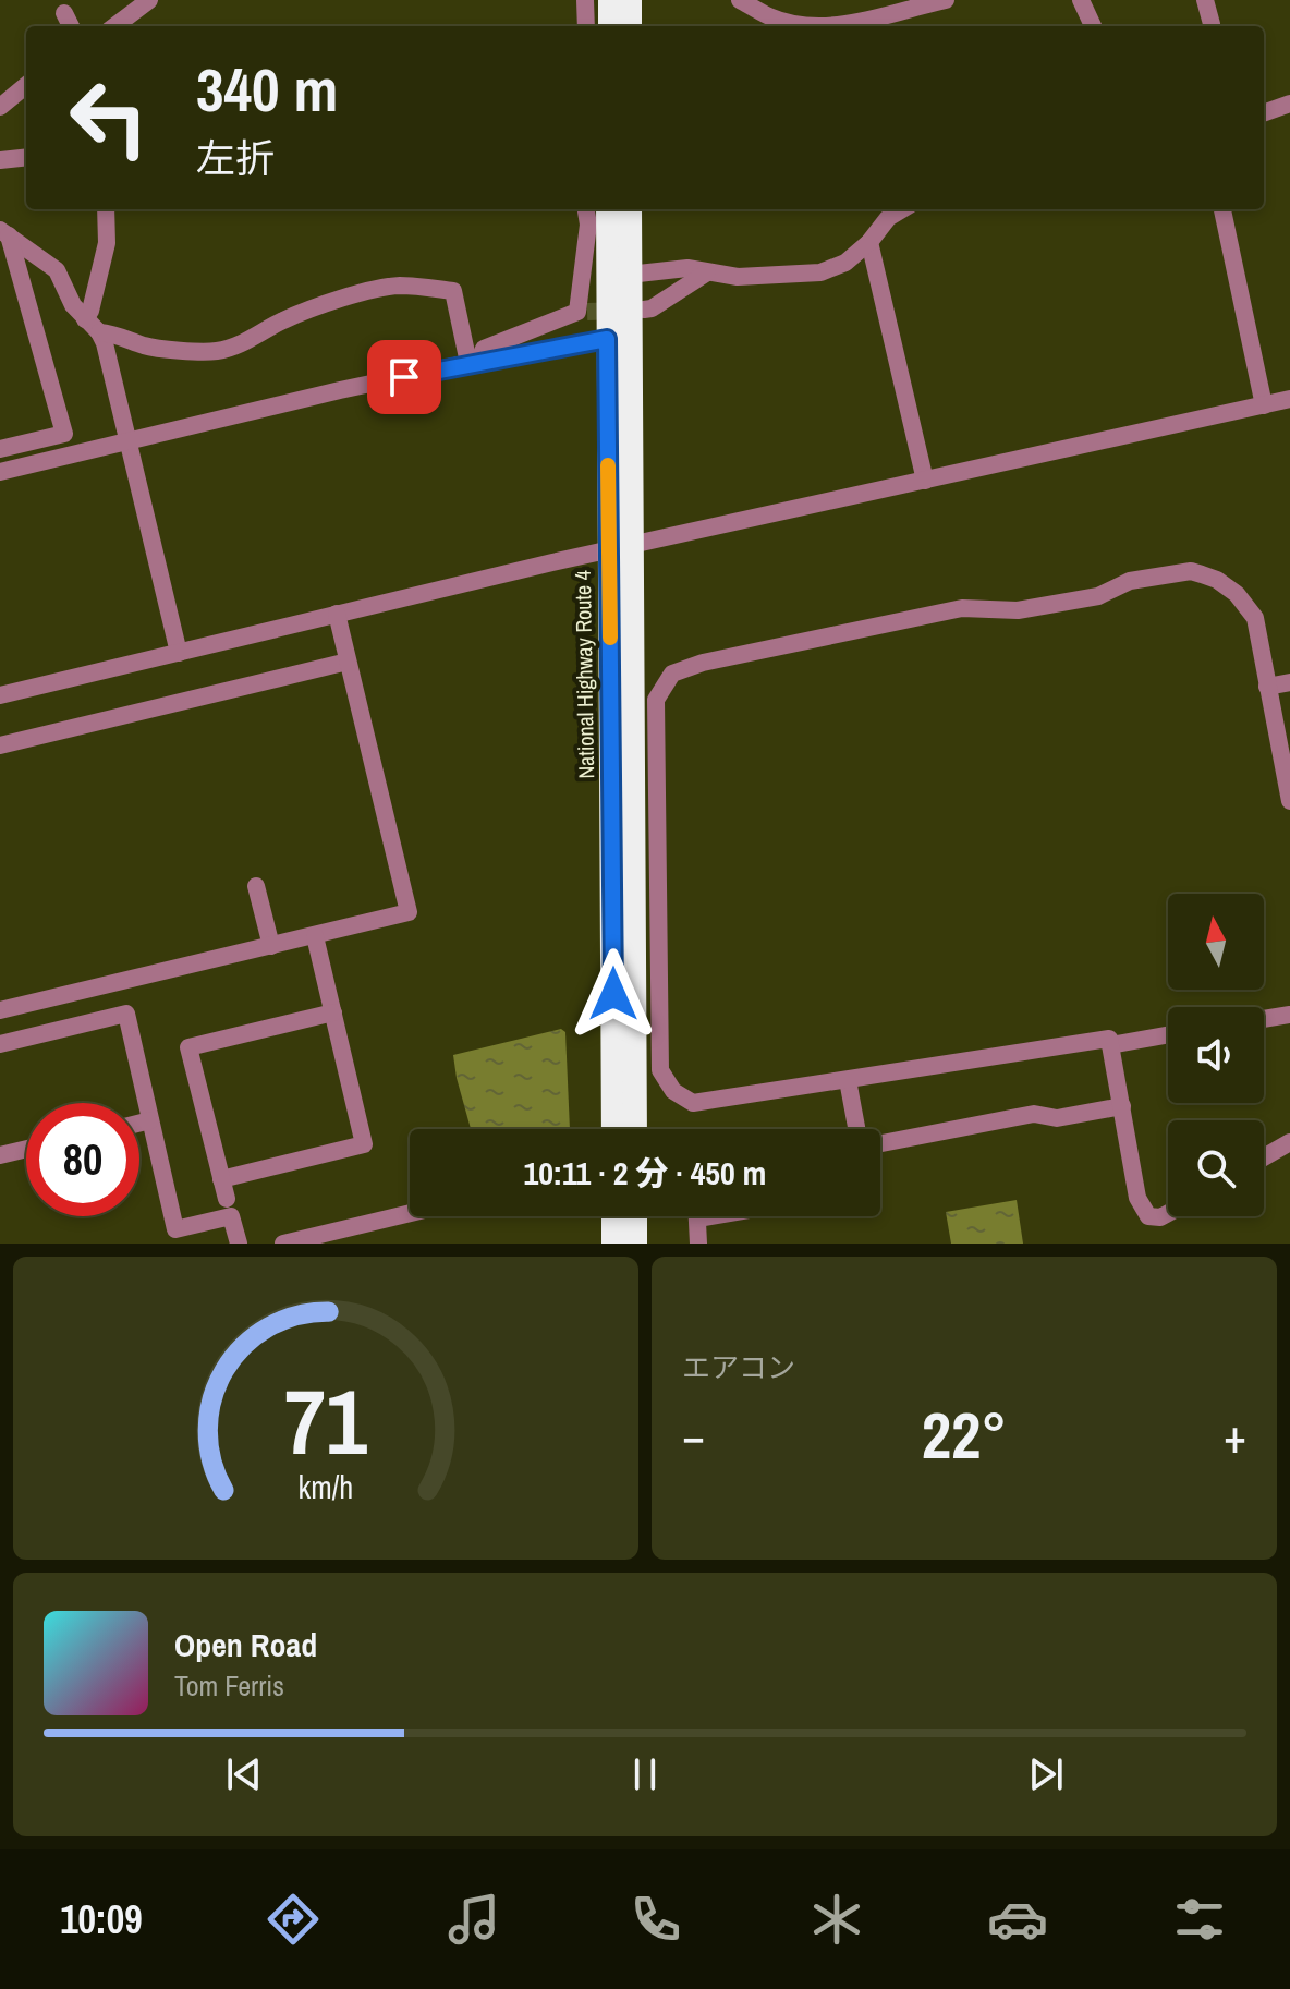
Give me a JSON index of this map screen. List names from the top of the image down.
{
  "streets": {
    "highway": ["National Highway Route 4"]
  },
  "north": "top",
  "page": {
    "turn": ["340 m", "左折"],
    "limit": "80",
    "trip": "10:11 · 2 分 · 450 m",
    "tile": "エアコン",
    "heat": ["−", "22°", "+"],
    "song": ["Open Road", "Tom Ferris"],
    "tabs": "10:09",
    "gauge": ["71", "km/h"]
  }
}
